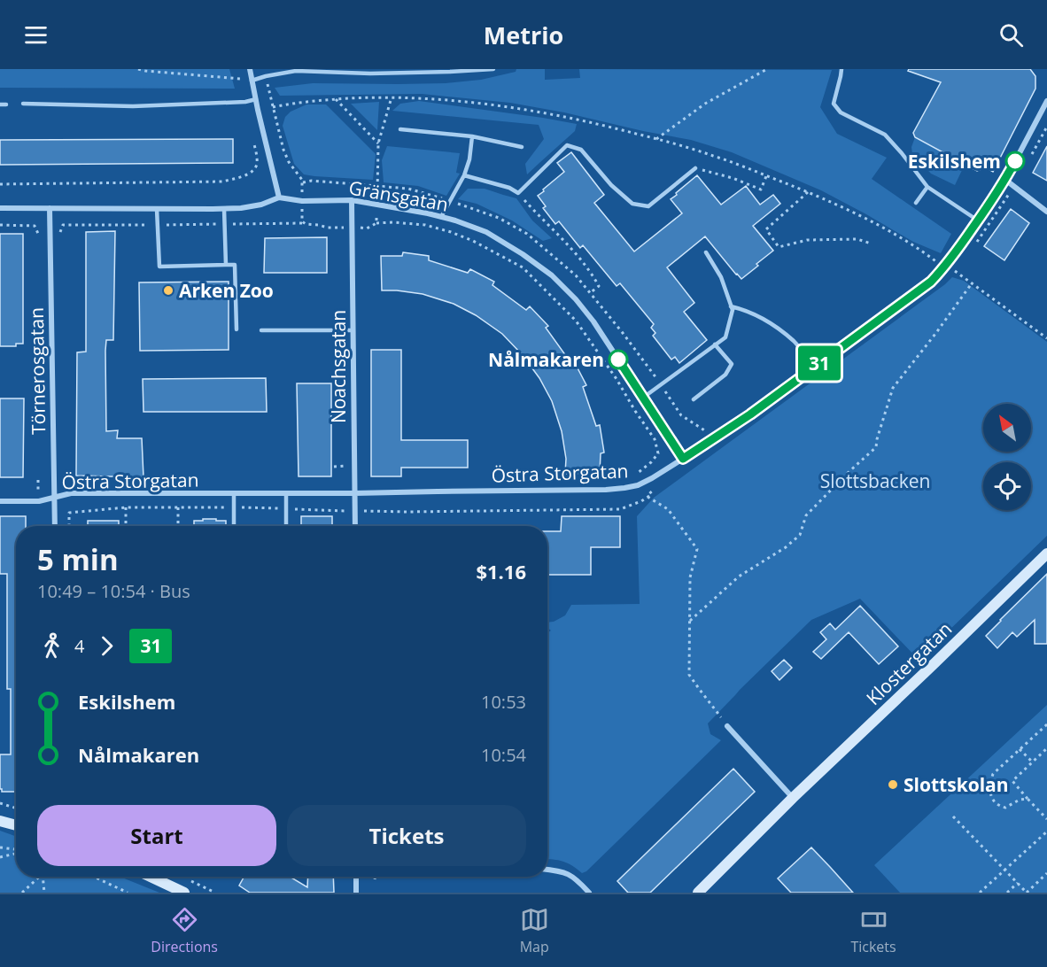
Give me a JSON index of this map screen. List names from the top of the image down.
{
  "streets": {
    "street": [
      "Gränsgatan",
      "Noachsgatan",
      "Törnerosgatan",
      "Östra Storgatan",
      "Klostergatan"
    ]
  },
  "crossings": [
    ["Gränsgatan", "Noachsgatan"],
    ["Gränsgatan", "Törnerosgatan"],
    ["Gränsgatan", "Östra Storgatan"],
    ["Noachsgatan", "Östra Storgatan"],
    ["Törnerosgatan", "Östra Storgatan"]
  ],
  "parks": ["Slottsbacken"],
  "places": [
    "Eskilshem",
    "Arken Zoo",
    "Nålmakaren",
    "Slottskolan"
  ],
  "lines": ["bus line 31"],
  "north": "top left",
  "page": {
    "header": "Metrio",
    "on_map": "31",
    "heading": ["5 min", "10:49 – 10:54 · Bus", "$1.16"],
    "legs": ["4", "31"],
    "list": [
      {
        "name": "Eskilshem",
        "value": "10:53"
      },
      {
        "name": "Nålmakaren",
        "value": "10:54"
      }
    ],
    "buttons": ["Start", "Tickets"],
    "tabs": ["Directions", "Map", "Tickets"]
  }
}
